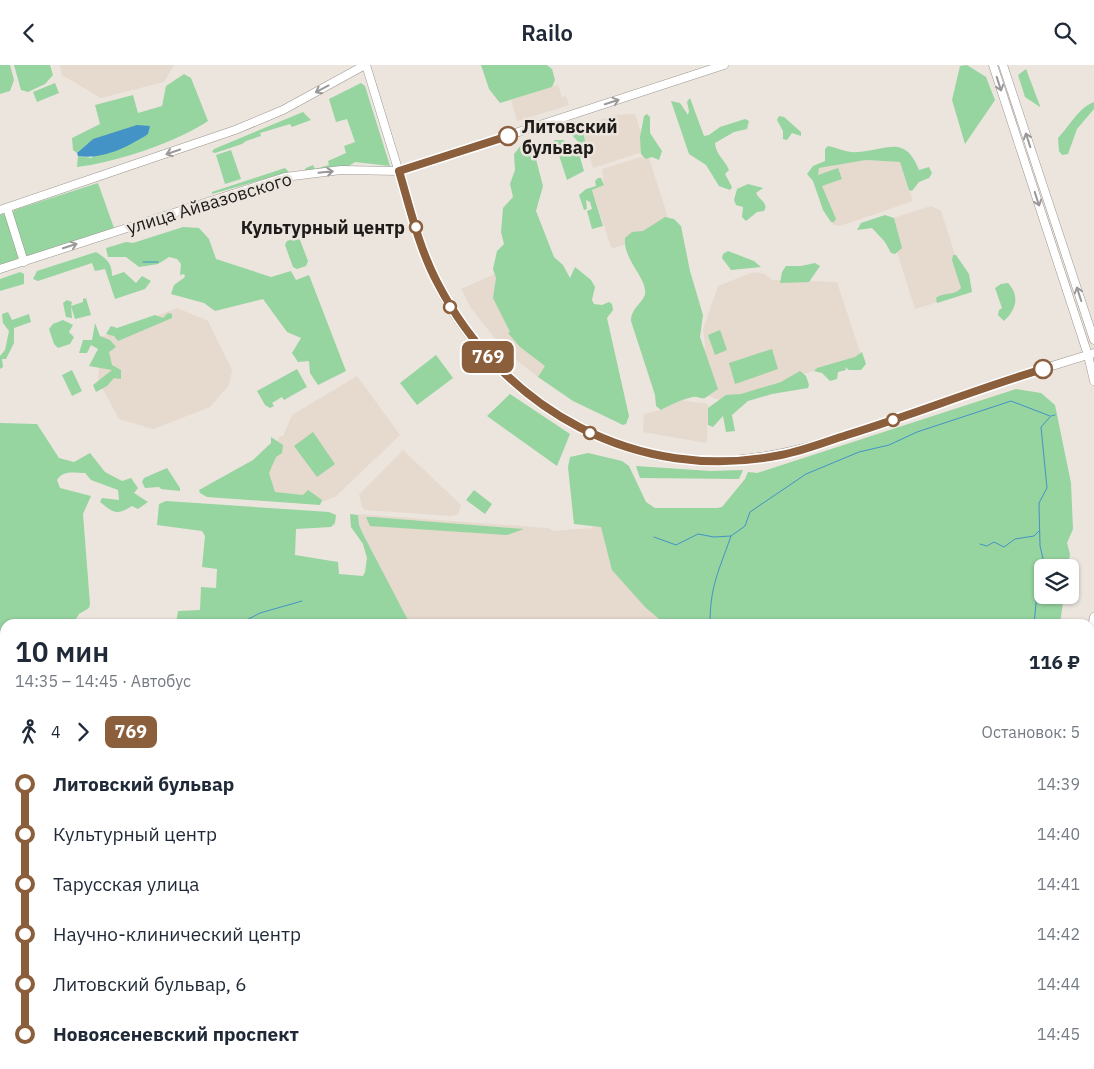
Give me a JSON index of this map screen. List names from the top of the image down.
{
  "streets": {
    "main road": ["улица Айвазовского"]
  },
  "places": ["Литовский бульвар", "Культурный центр"],
  "lines": ["bus line 769"],
  "page": {
    "header": "Railo",
    "on_map": "769",
    "heading": ["10 мин", "14:35 – 14:45 · Автобус", "116 ₽"],
    "legs": ["4", "769", "Остановок: 5"],
    "list": [
      {
        "name": "Литовский бульвар",
        "value": "14:39"
      },
      {
        "name": "Культурный центр",
        "value": "14:40"
      },
      {
        "name": "Тарусская улица",
        "value": "14:41"
      },
      {
        "name": "Научно-клинический центр",
        "value": "14:42"
      },
      {
        "name": "Литовский бульвар, 6",
        "value": "14:44"
      },
      {
        "name": "Новоясеневский проспект",
        "value": "14:45"
      }
    ]
  }
}
